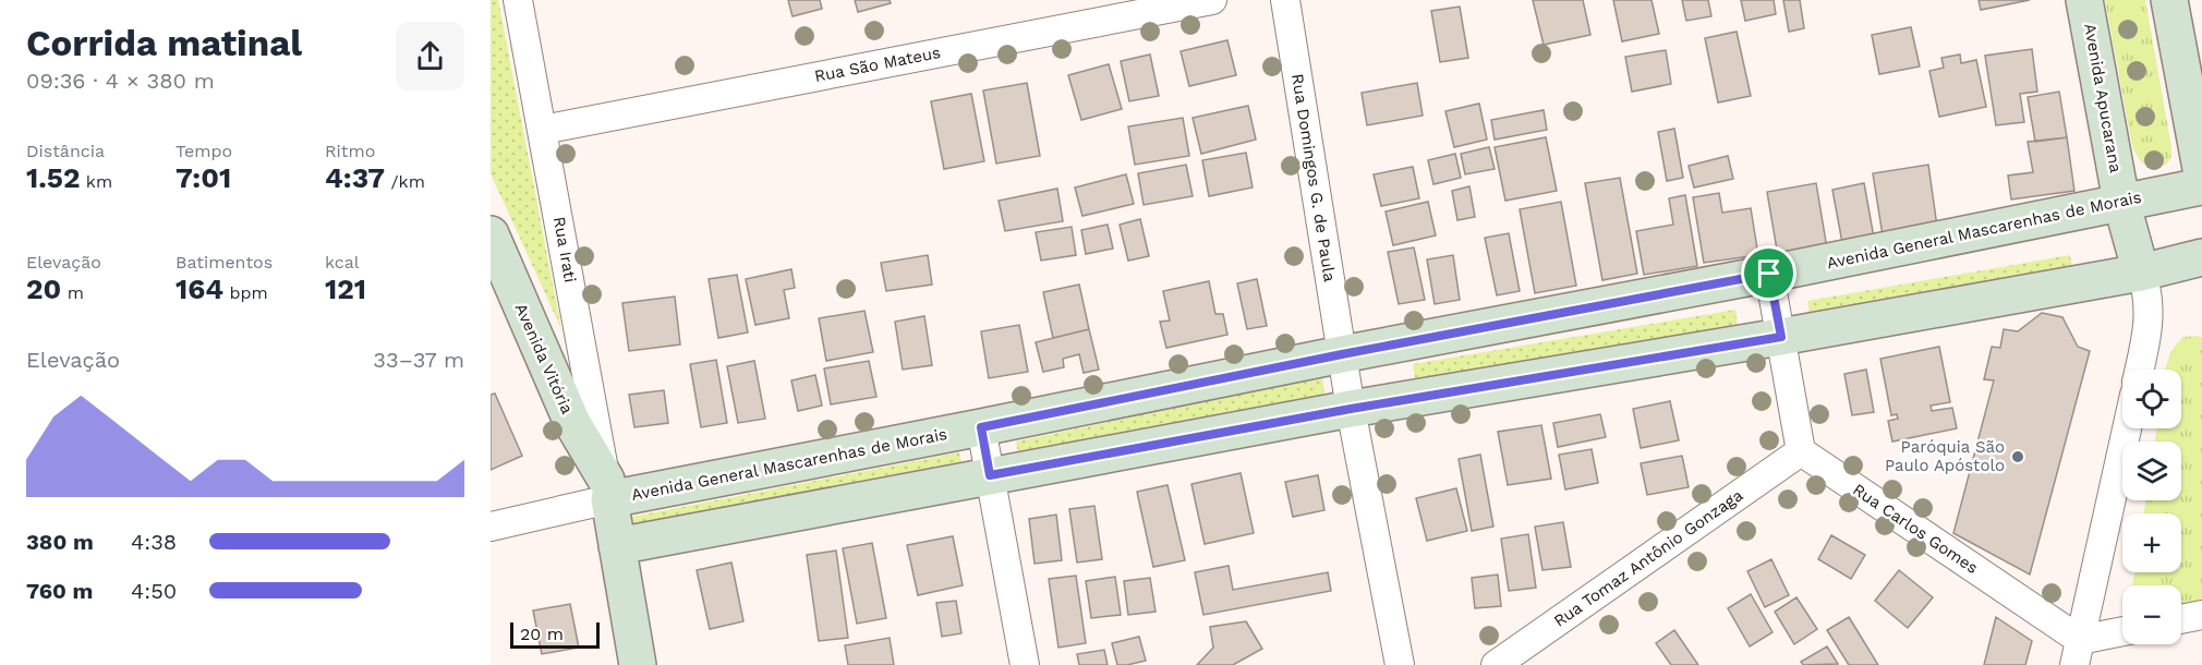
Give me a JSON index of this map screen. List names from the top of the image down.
{
  "streets": {
    "street": [
      "Rua São Mateus",
      "Avenida Apucarana",
      "Rua Domingos G. de Paula",
      "Avenida General Mascarenhas de Morais",
      "Rua Irati",
      "Avenida Vitória",
      "Rua Carlos Gomes",
      "Rua Tomaz Antônio Gonzaga"
    ]
  },
  "crossings": [
    ["Rua São Mateus", "Rua Irati"],
    ["Avenida Apucarana", "Avenida General Mascarenhas de Morais"],
    ["Rua Domingos G. de Paula", "Avenida General Mascarenhas de Morais"],
    ["Avenida General Mascarenhas de Morais", "Rua Irati"],
    ["Avenida General Mascarenhas de Morais", "Avenida Vitória"],
    ["Rua Irati", "Avenida Vitória"],
    ["Rua Carlos Gomes", "Rua Tomaz Antônio Gonzaga"]
  ],
  "places": ["Paróquia São Paulo Apóstolo"],
  "scale_bar": "20 m",
  "page": {
    "heading": ["Corrida matinal", "09:36 · 4 × 380 m"],
    "stats": [
      ["Distância", "1.52 km"],
      ["Tempo", "7:01"],
      ["Ritmo", "4:37 /km"],
      ["Elevação", "20 m"],
      ["Batimentos", "164 bpm"],
      ["kcal", "121"]
    ],
    "chart": ["Elevação", "33–37 m"],
    "map_buttons": ["+", "−"],
    "list": [
      {
        "name": "380 m",
        "note": "4:38"
      },
      {
        "name": "760 m",
        "note": "4:50"
      }
    ],
    "scale": "20 m"
  }
}
